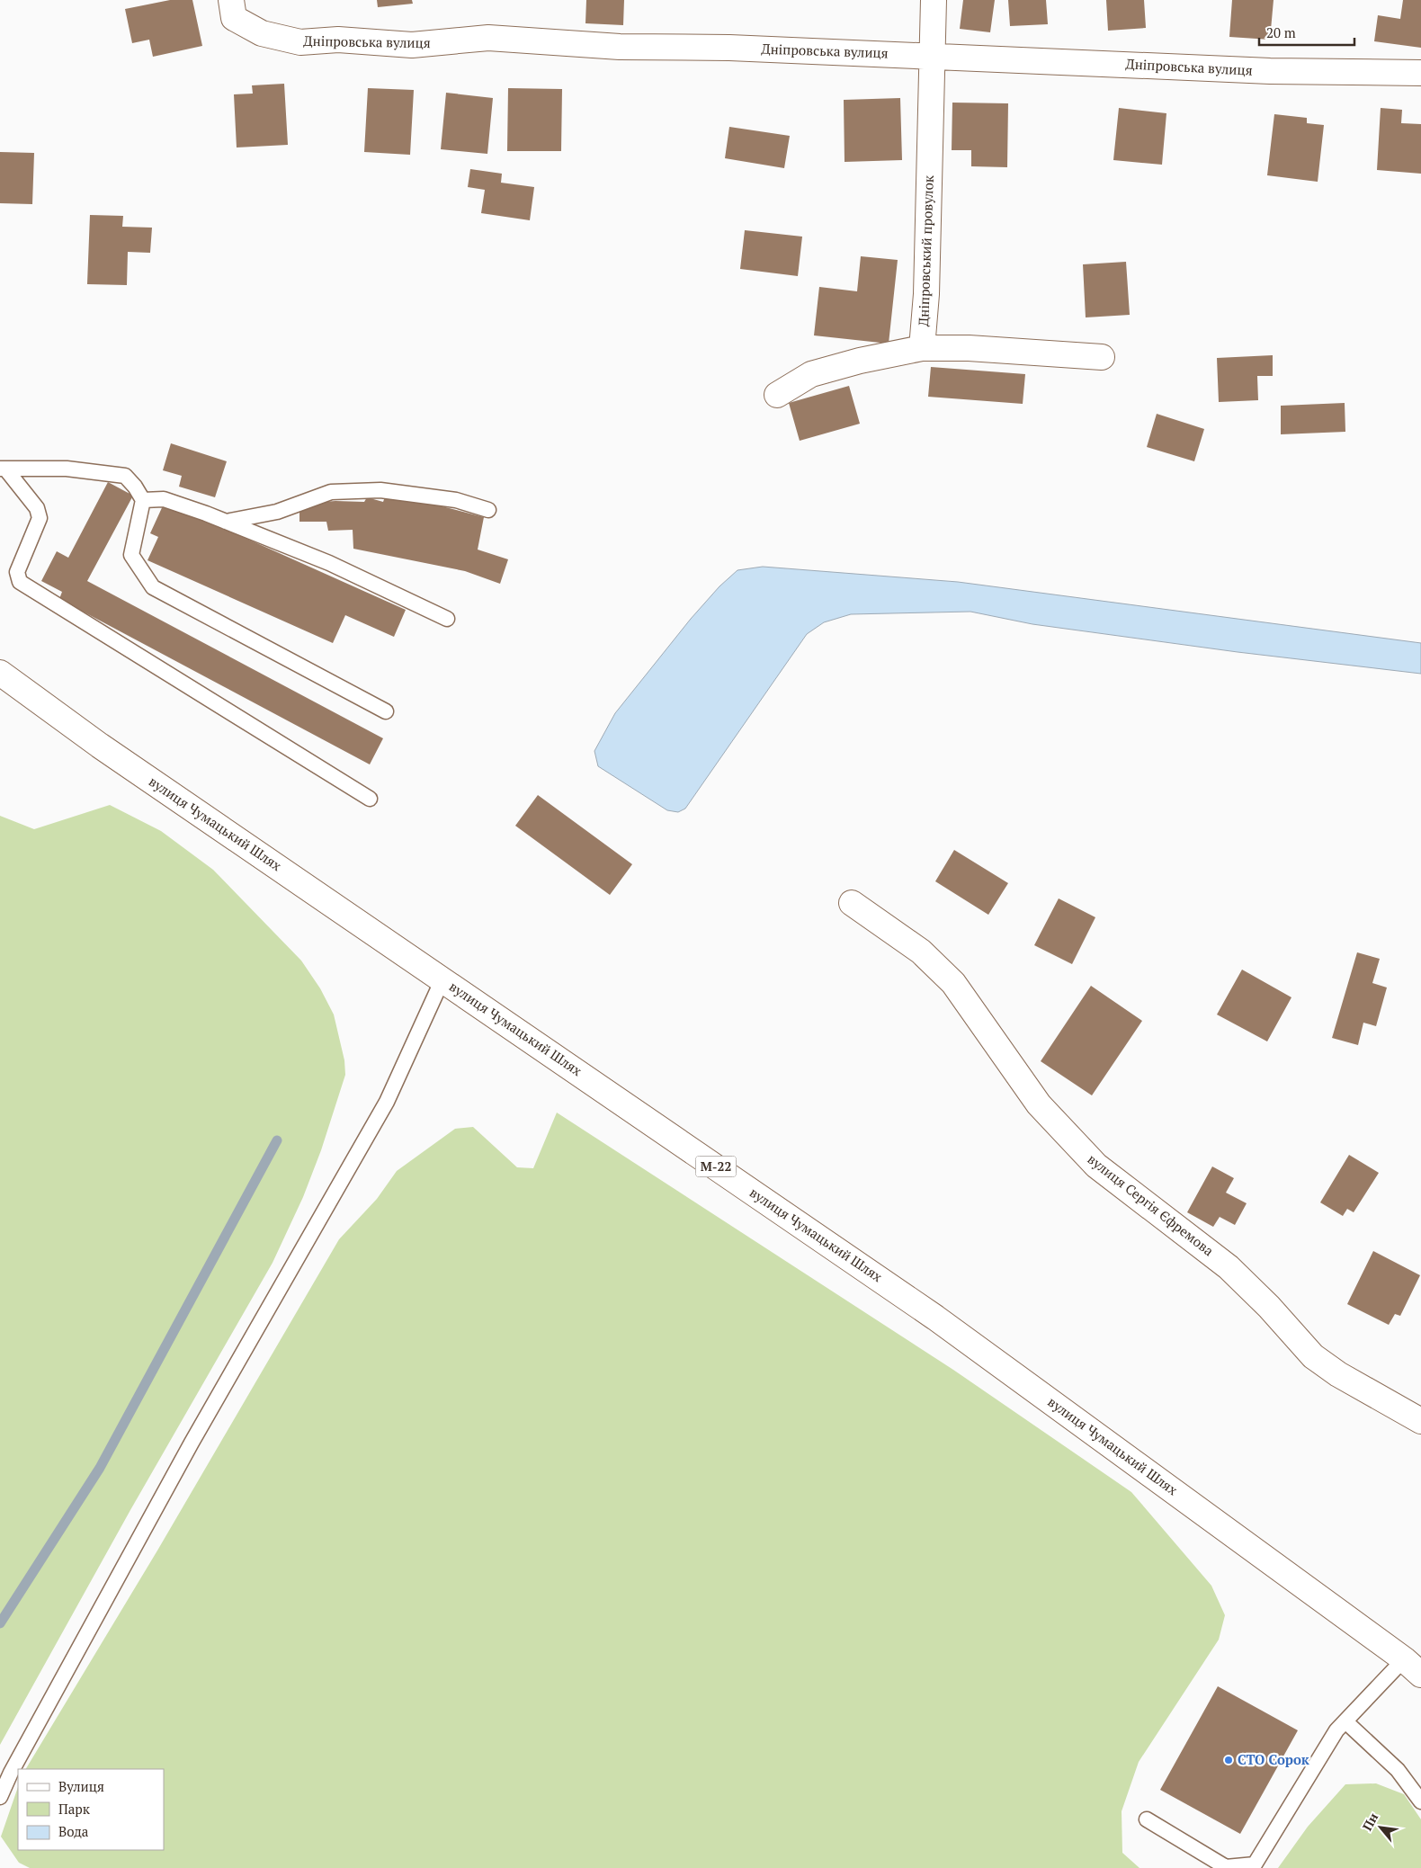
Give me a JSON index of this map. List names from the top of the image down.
{
  "streets": {
    "main road": [
      "Дніпровська вулиця",
      "Дніпровський провулок",
      "вулиця Чумацький Шлях",
      "М-22",
      "вулиця Сергія Єфремова"
    ]
  },
  "crossings": [
    ["Дніпровська вулиця", "Дніпровський провулок"]
  ],
  "places": ["СТО Сорок"],
  "legend": ["Вулиця", "Парк", "Вода"],
  "scale_bar": "20 m",
  "north": "top left"
}
